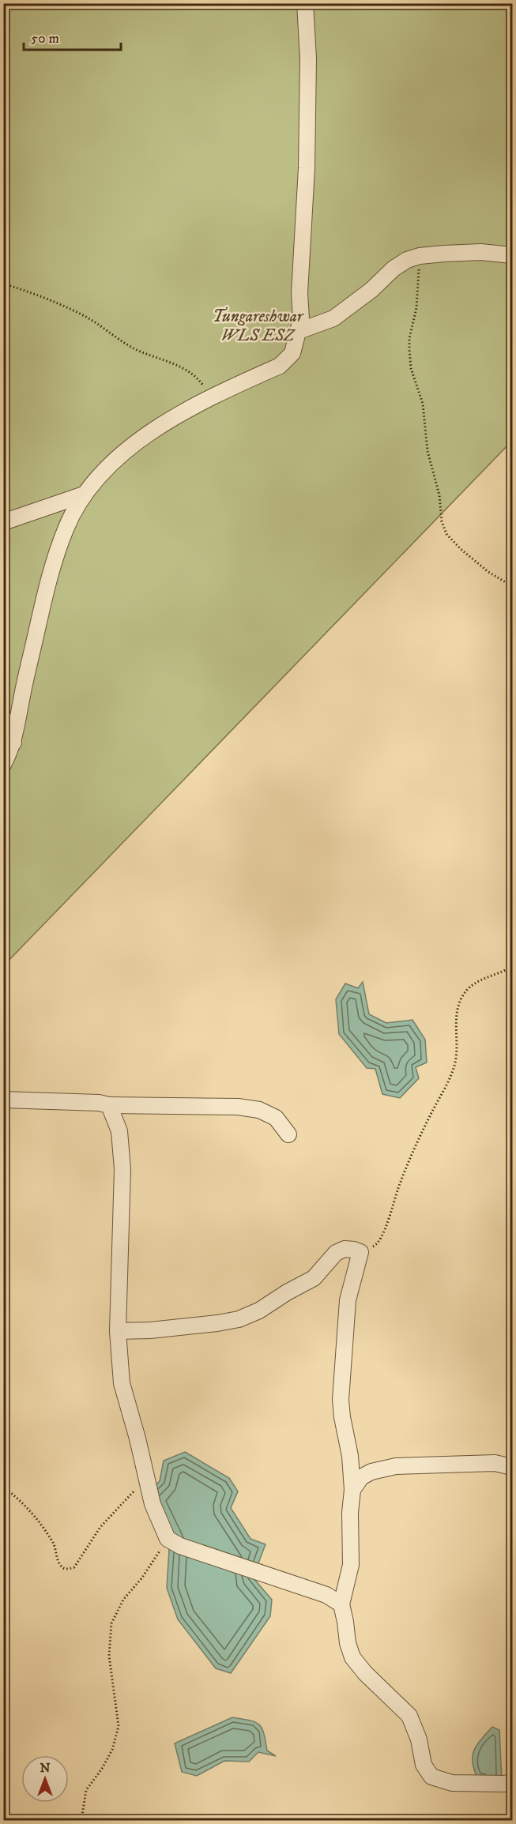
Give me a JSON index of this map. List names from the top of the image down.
{
  "parks": ["Tungareshwar WLS ESZ"],
  "scale_bar": "50 m",
  "north": "top"
}
